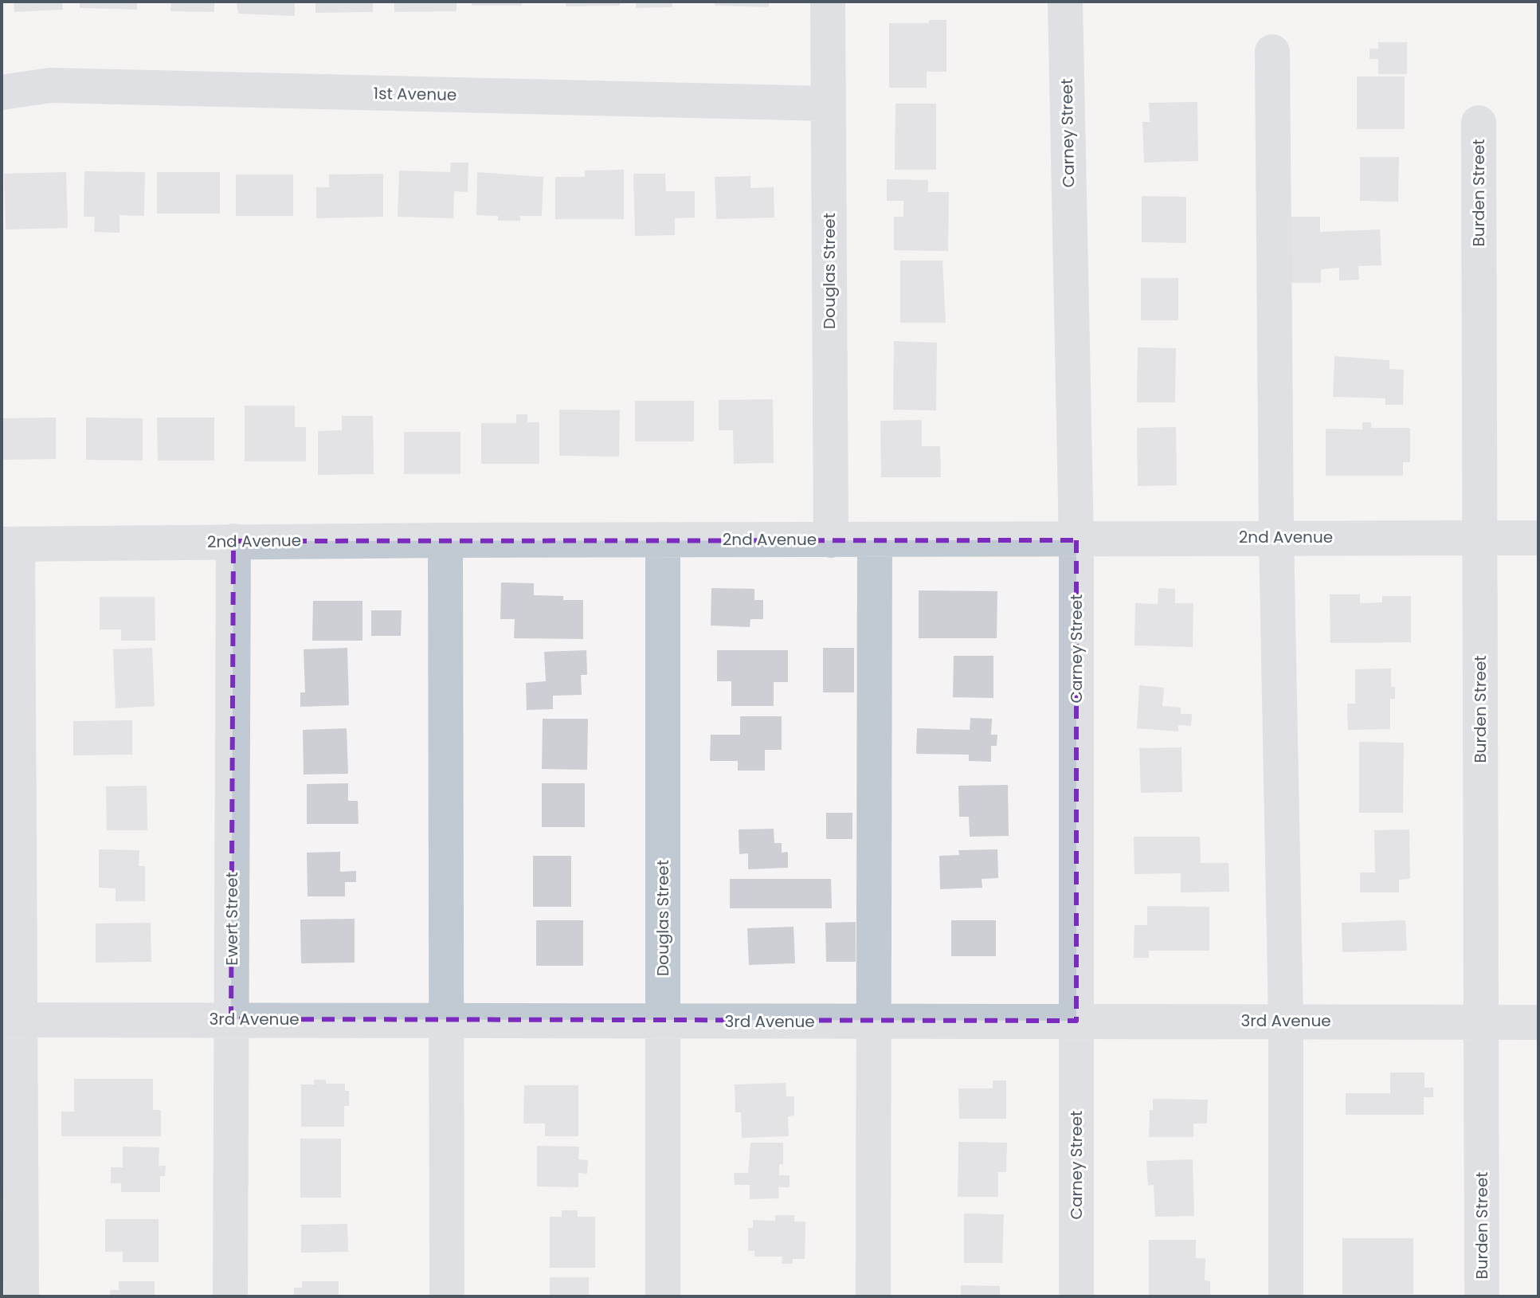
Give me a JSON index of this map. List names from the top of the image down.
{
  "streets": {
    "street": [
      "1st Avenue",
      "Carney Street",
      "Burden Street",
      "Douglas Street",
      "2nd Avenue",
      "Ewert Street",
      "3rd Avenue"
    ]
  },
  "crossings": [
    ["1st Avenue", "Douglas Street"],
    ["Carney Street", "2nd Avenue"],
    ["Carney Street", "3rd Avenue"],
    ["Burden Street", "2nd Avenue"],
    ["Burden Street", "3rd Avenue"],
    ["Douglas Street", "2nd Avenue"],
    ["Douglas Street", "3rd Avenue"],
    ["2nd Avenue", "Ewert Street"],
    ["Ewert Street", "3rd Avenue"]
  ]
}
